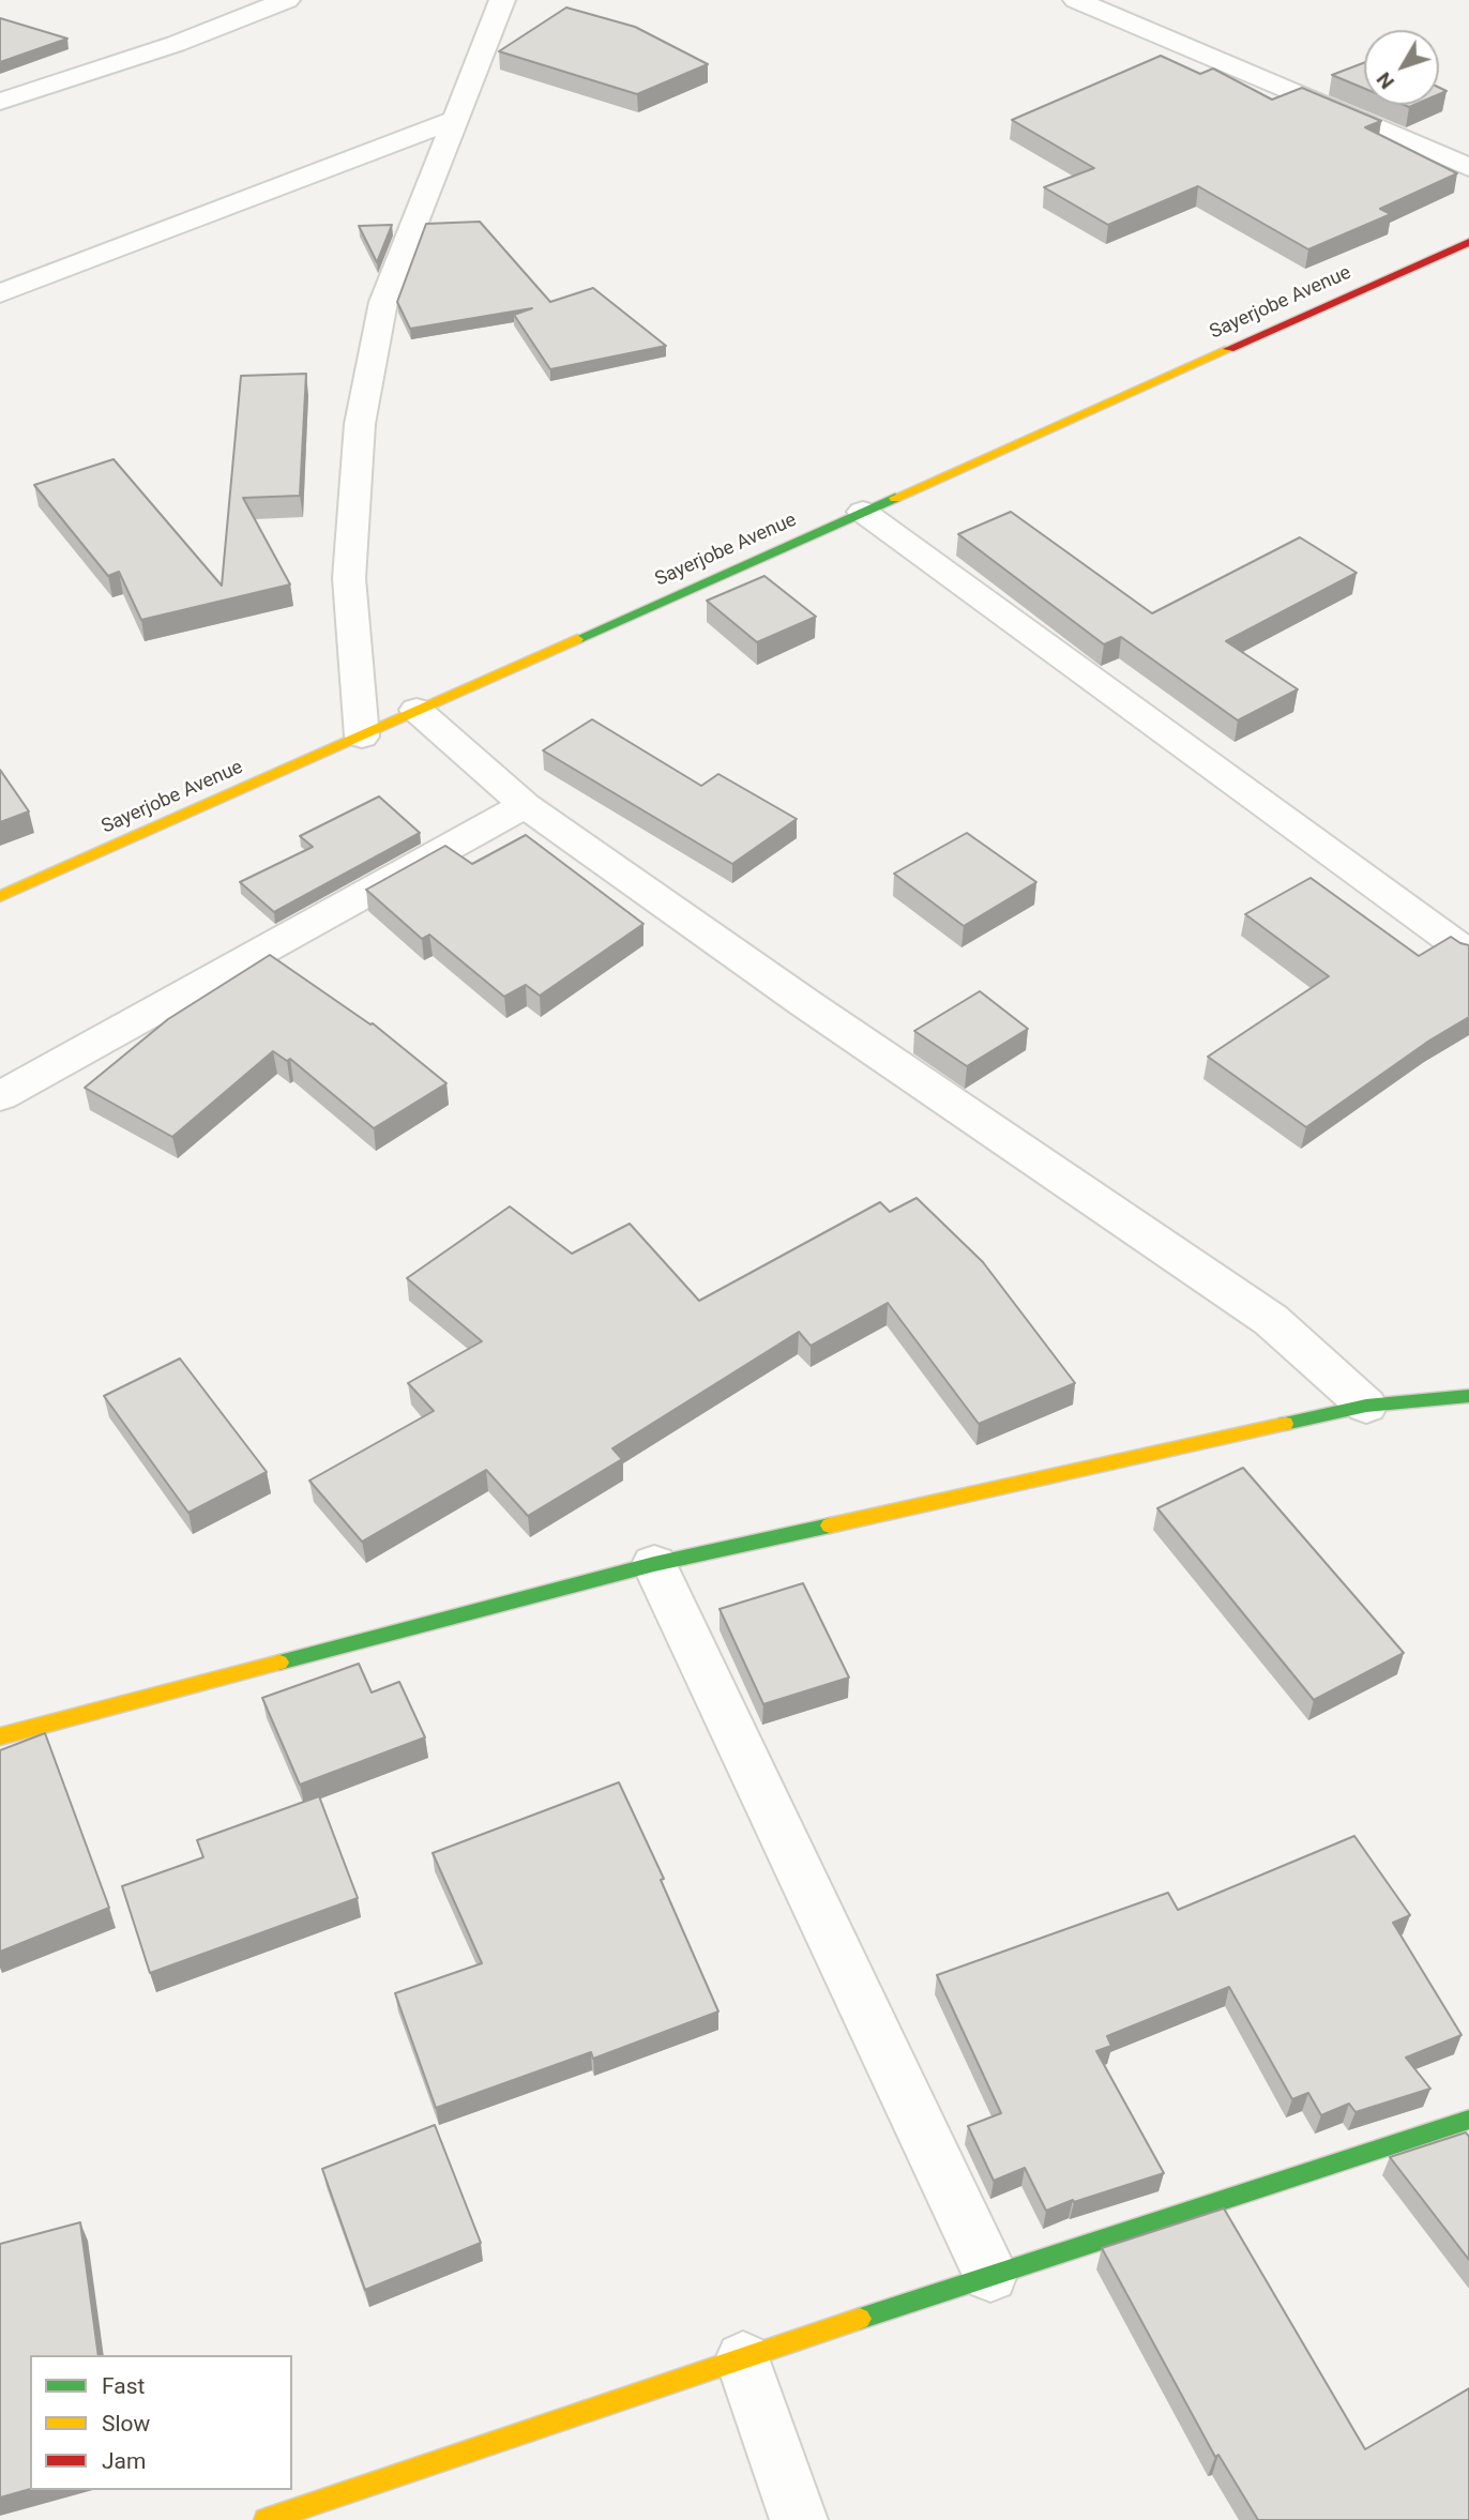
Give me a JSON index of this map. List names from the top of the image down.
{
  "streets": {
    "street": ["Sayerjobe Avenue"]
  },
  "legend": ["Fast", "Slow", "Jam"],
  "north": "bottom left"
}
